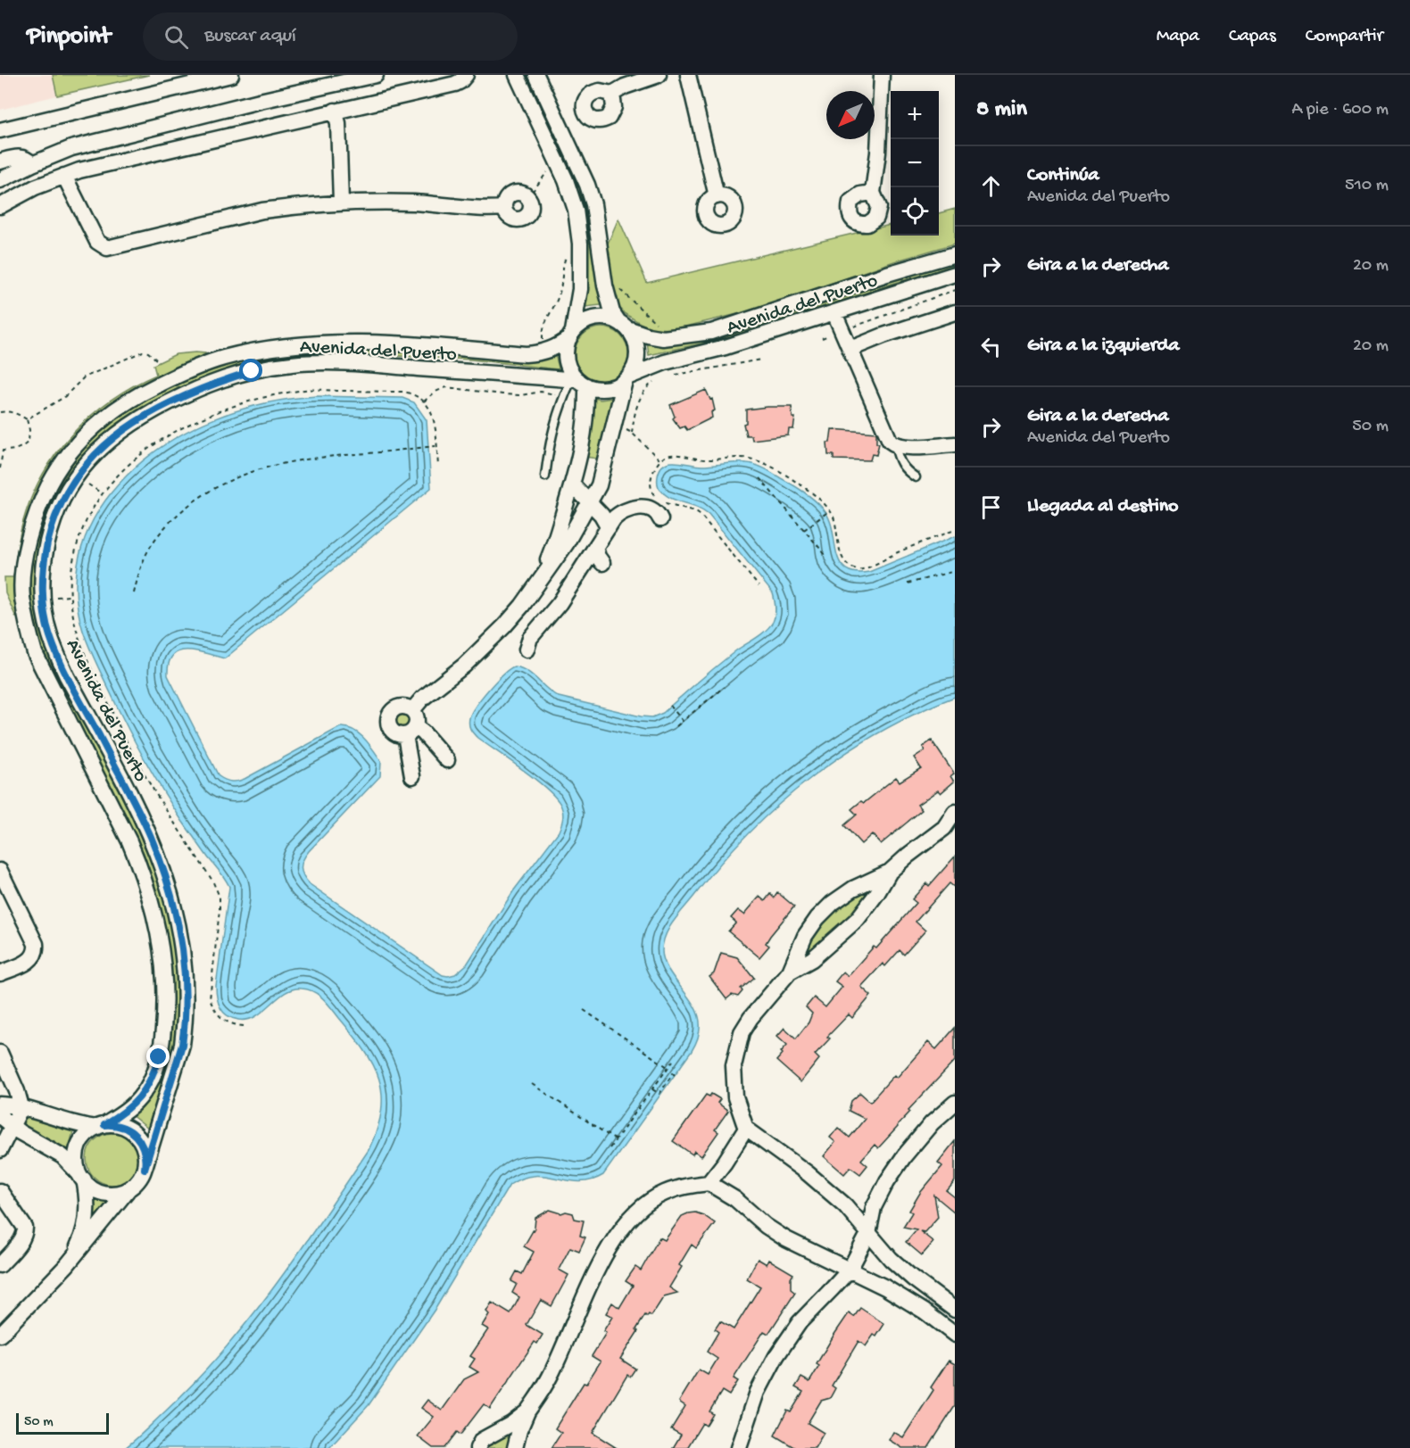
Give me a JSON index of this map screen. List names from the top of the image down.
{
  "streets": {
    "street": ["Avenida del Puerto"]
  },
  "scale_bar": "50 m",
  "north": "bottom left",
  "page": {
    "header": "Pinpoint",
    "search": "Buscar aquí",
    "nav": ["Mapa", "Capas", "Compartir"],
    "heading": ["8 min", "A pie · 600 m"],
    "map_buttons": ["+", "−"],
    "list": [
      ["Continúa", "Avenida del Puerto", "510 m"],
      ["Gira a la derecha", "20 m"],
      ["Gira a la izquierda", "20 m"],
      ["Gira a la derecha", "Avenida del Puerto", "50 m"],
      "Llegada al destino"
    ],
    "scale": "50 m"
  }
}
